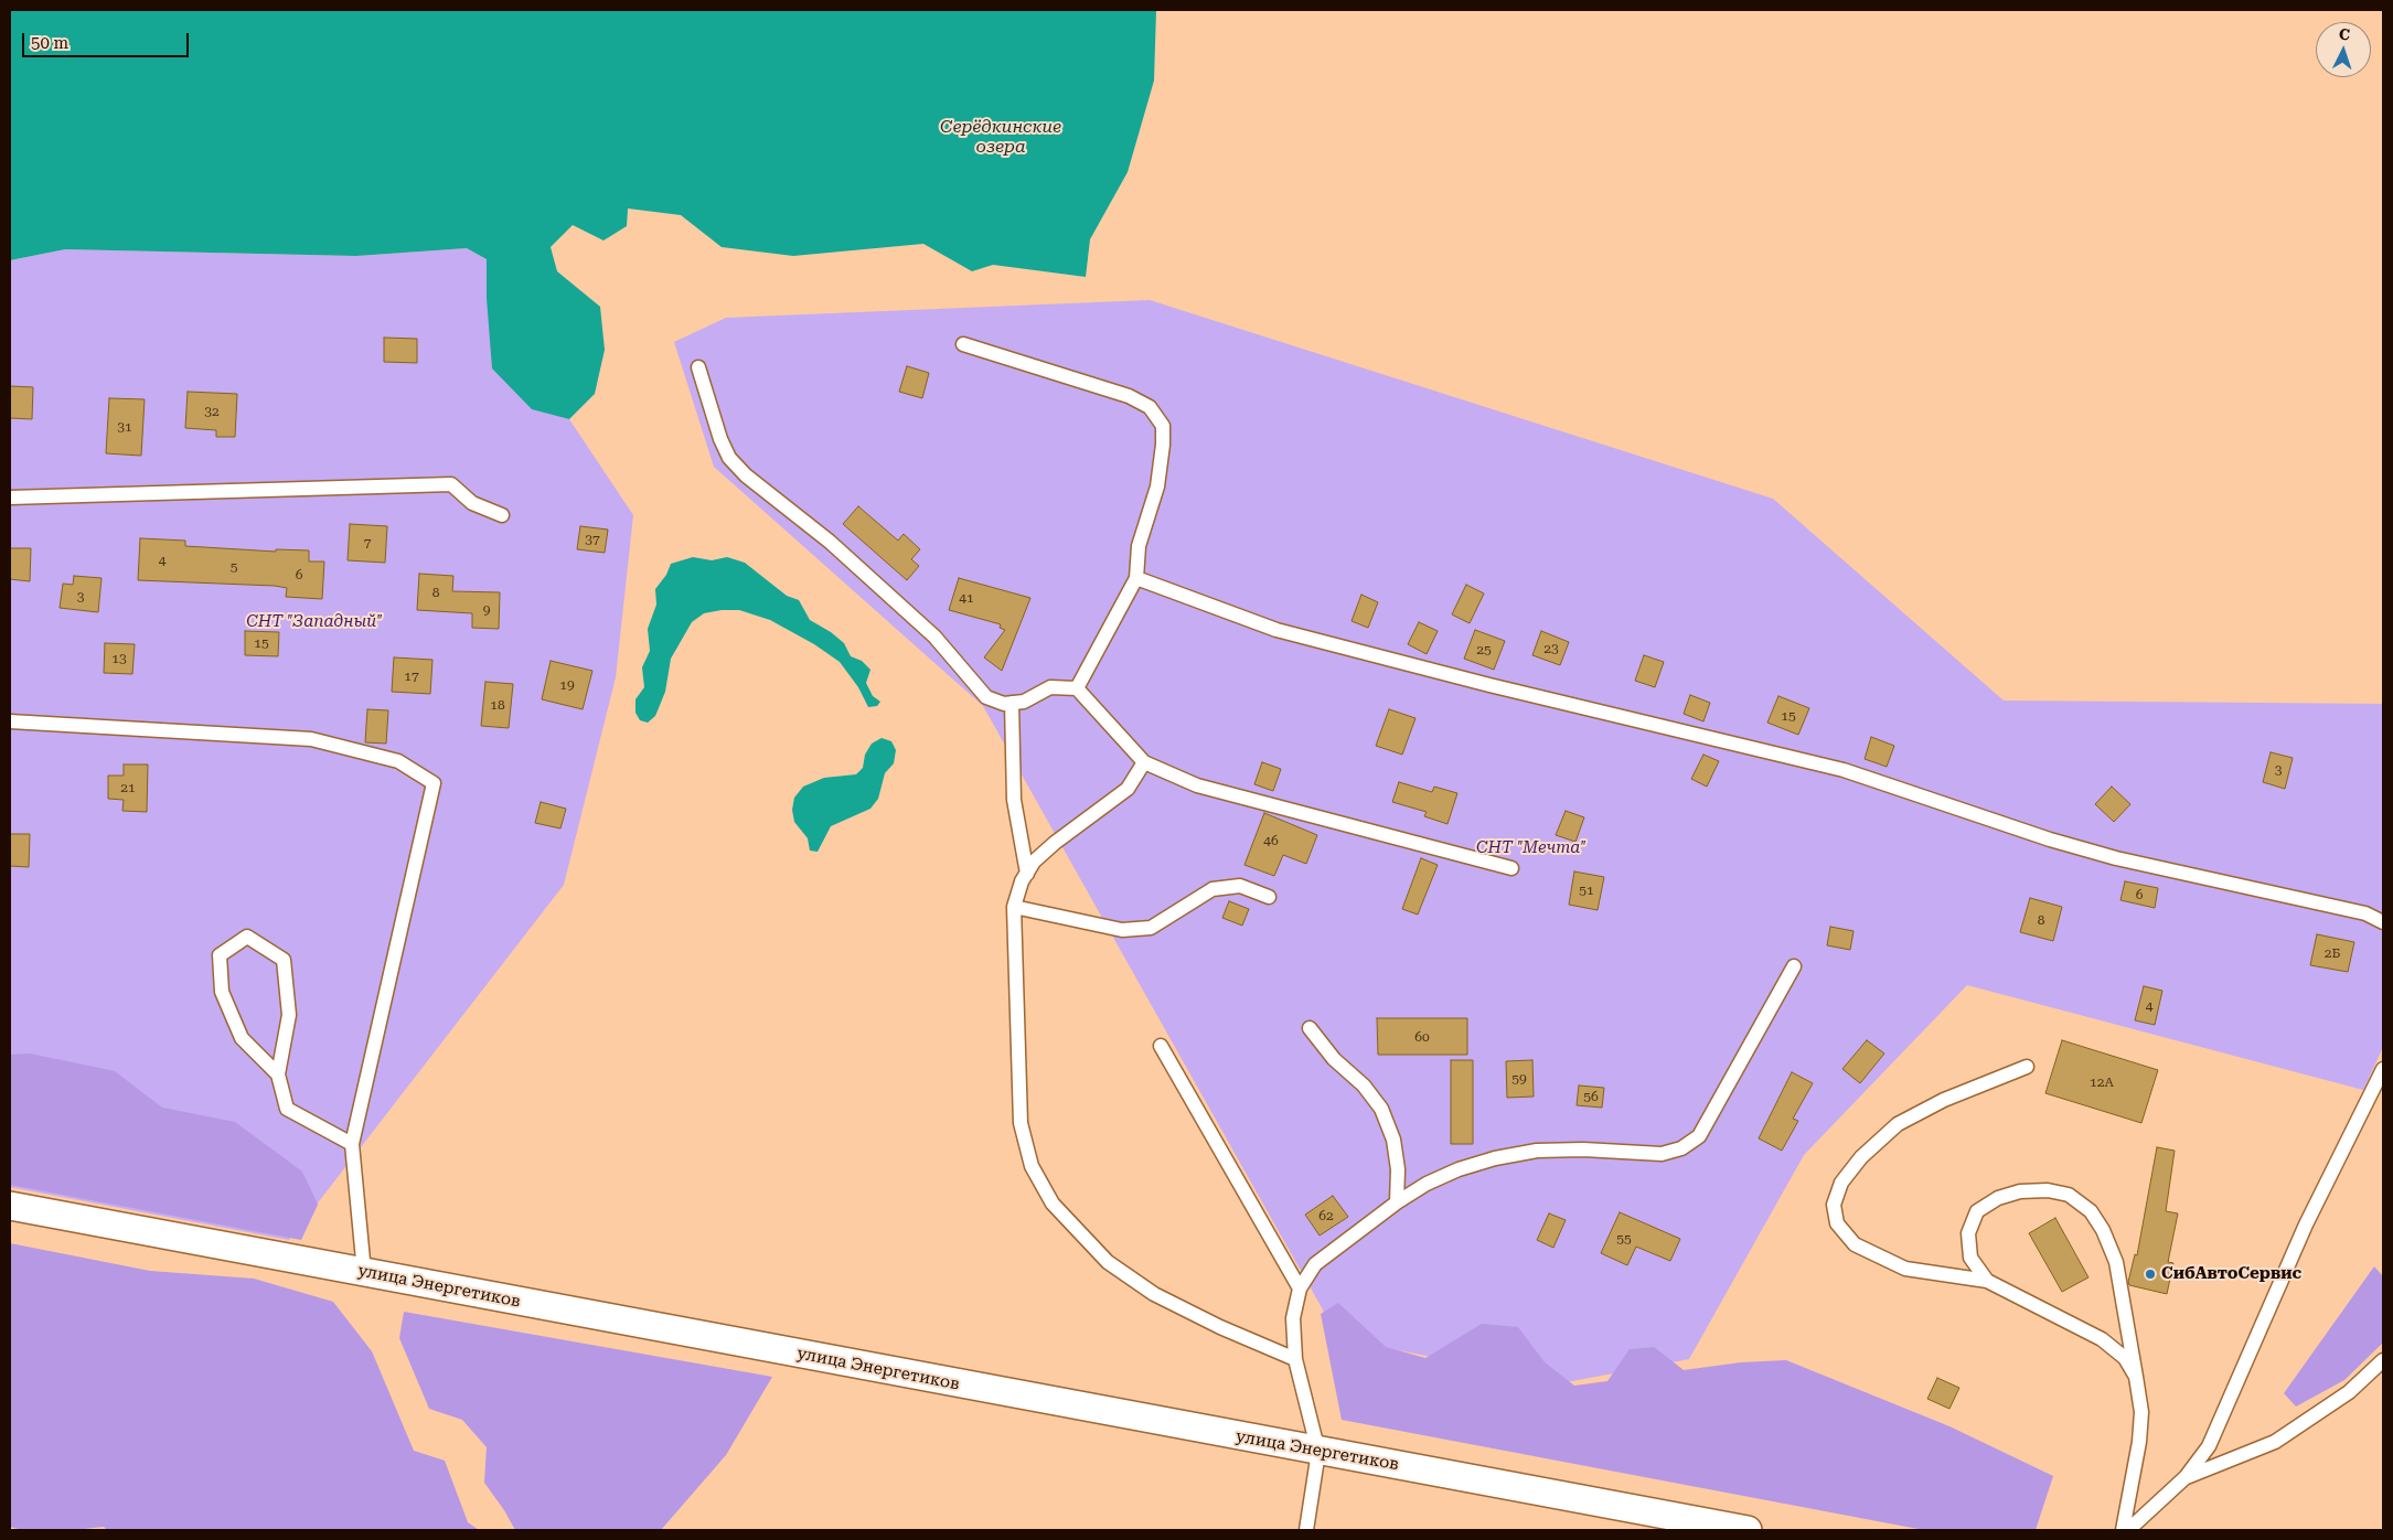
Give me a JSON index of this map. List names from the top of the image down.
{
  "streets": {
    "street": ["улица Энергетиков"]
  },
  "water": ["Серёдкинские озера"],
  "parks": ["СНТ \"Западный\"", "СНТ \"Мечта\""],
  "places": ["СибАвтоСервис"],
  "house_numbers": [
    "32",
    "31",
    "37",
    "7",
    "4",
    "5",
    "6",
    "8",
    "3",
    "41",
    "9",
    "15",
    "23",
    "25",
    "13",
    "17",
    "19",
    "18",
    "15",
    "3",
    "21",
    "46",
    "51",
    "6",
    "8",
    "2Б",
    "4",
    "60",
    "59",
    "12А",
    "56",
    "62",
    "55"
  ],
  "scale_bar": "50 m",
  "north": "top"
}
